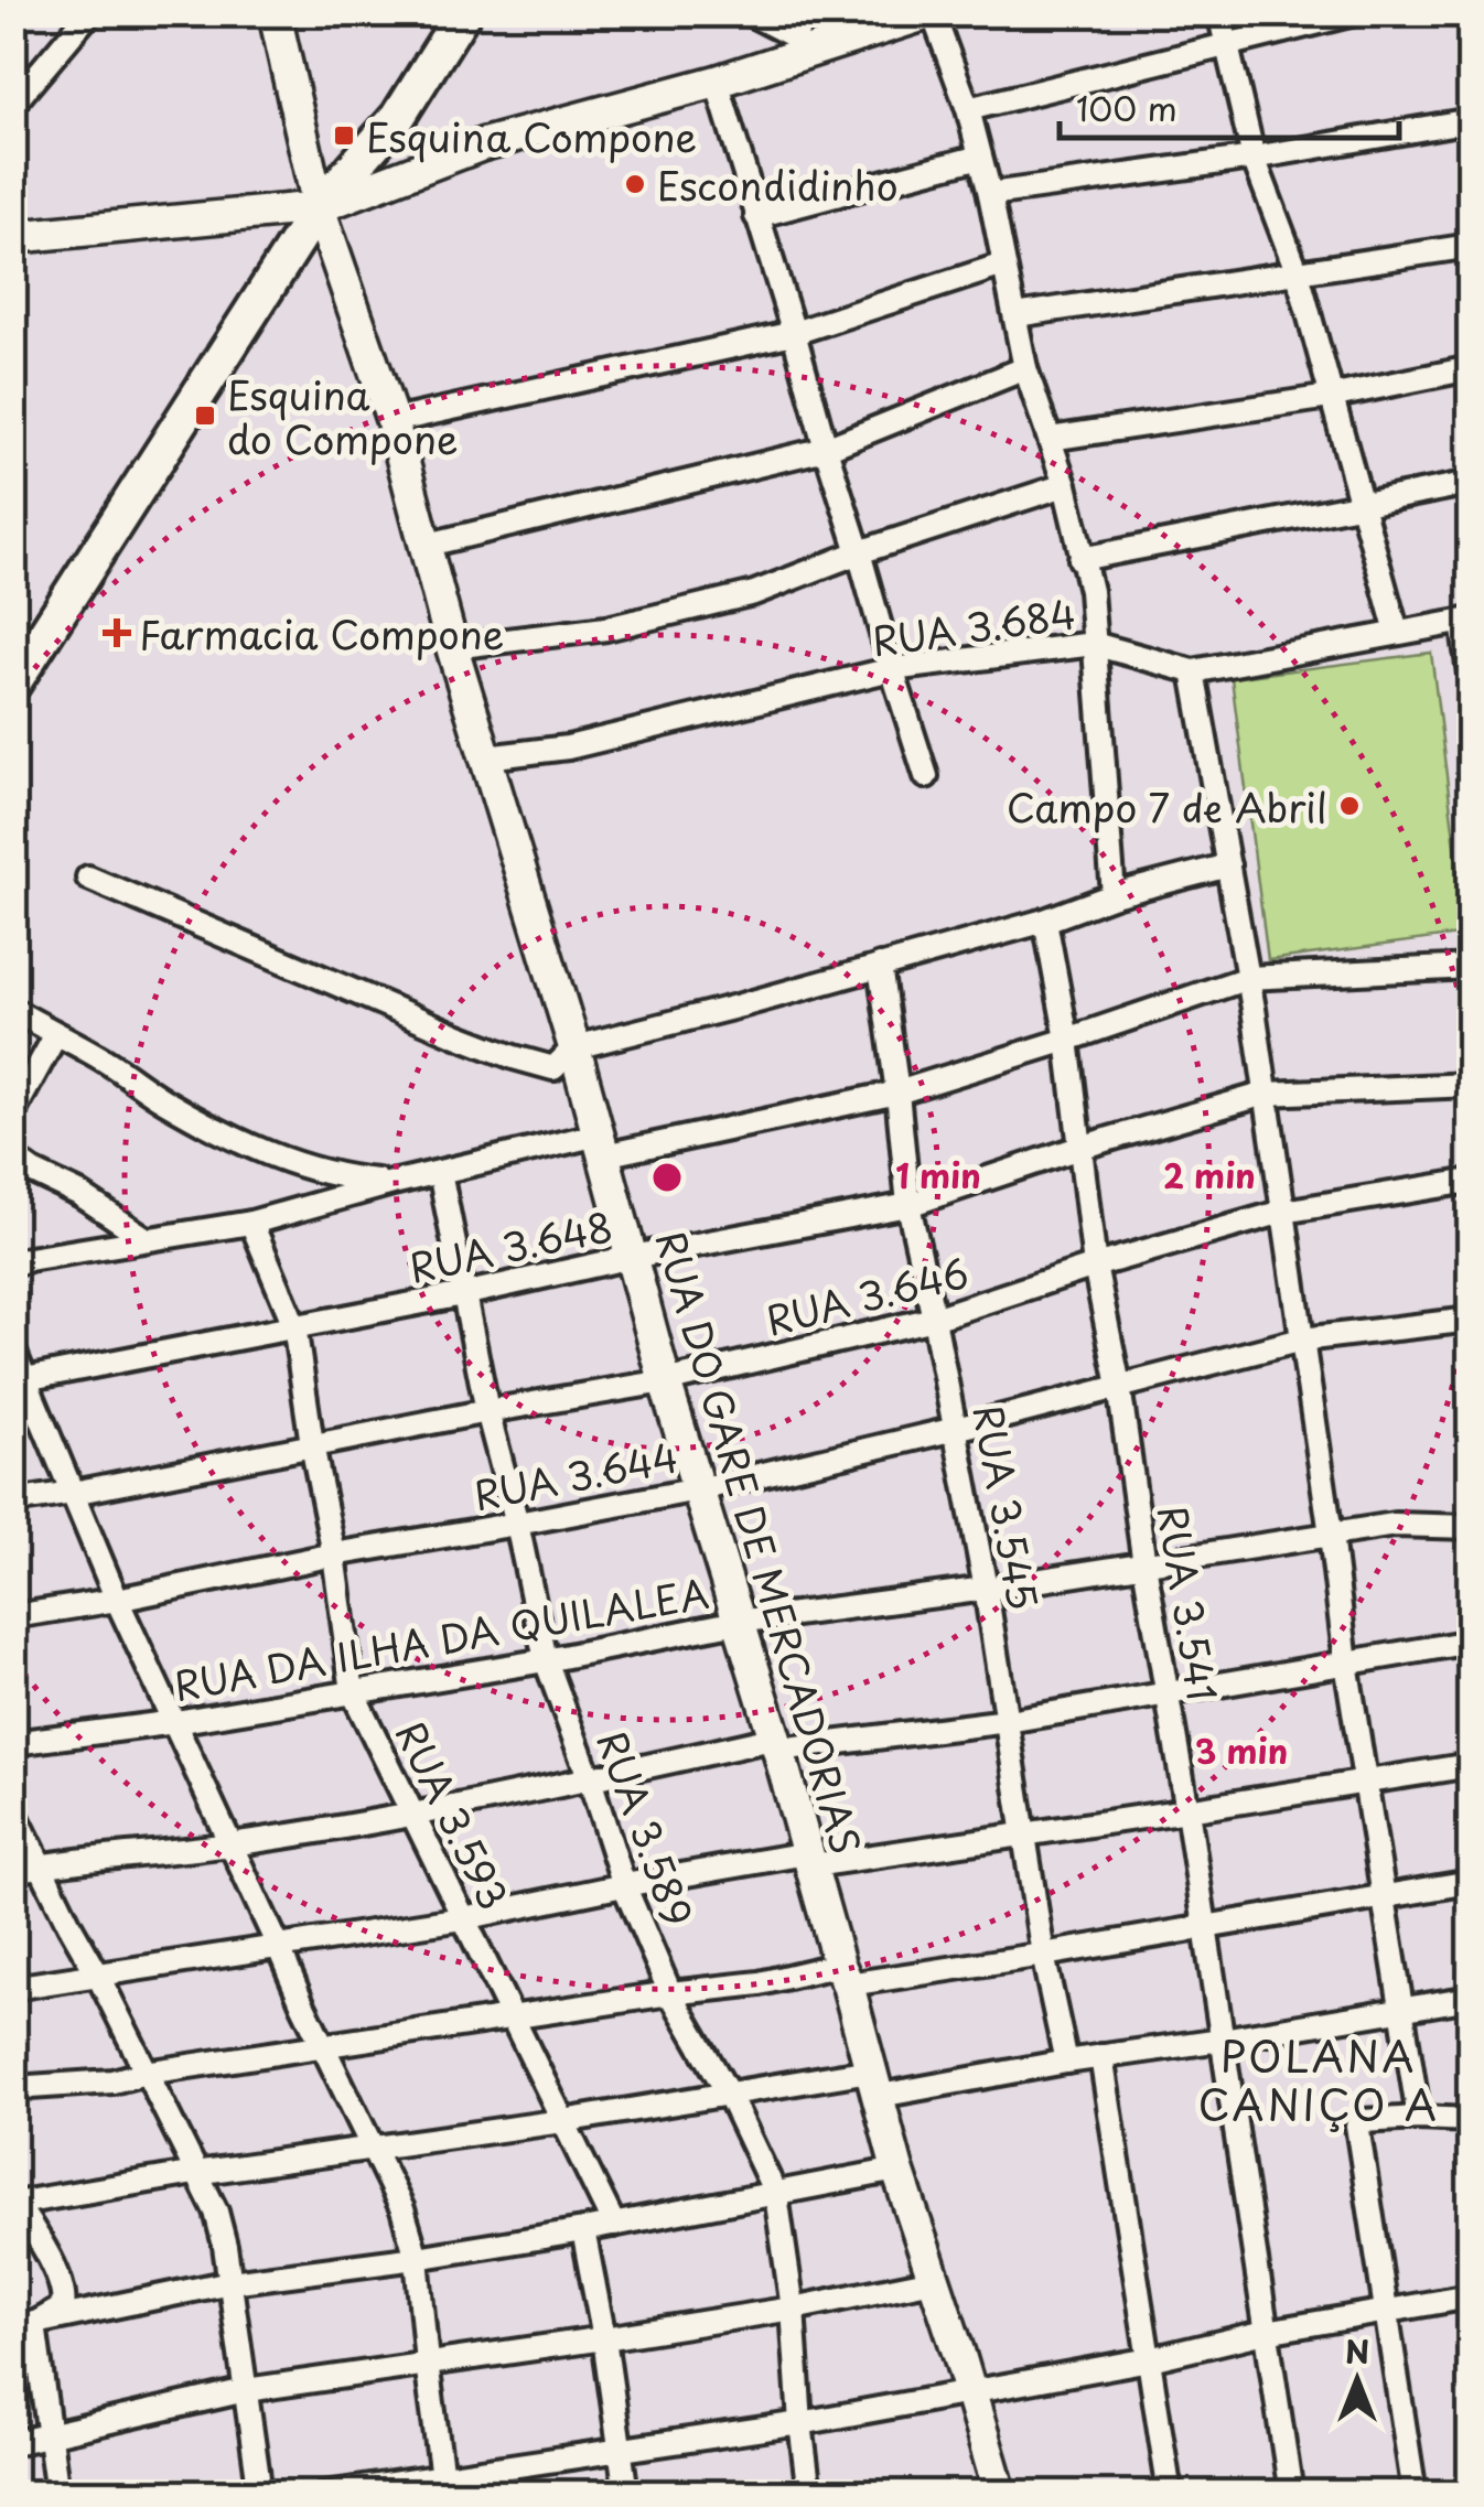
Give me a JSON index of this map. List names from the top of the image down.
{
  "streets": {
    "street": [
      "RUA 3.684",
      "RUA 3.648",
      "RUA 3.646",
      "RUA 3.644",
      "RUA 3.545",
      "RUA DO GARE DE MERCADORIAS",
      "RUA 3.541",
      "RUA DA ILHA DA QUILALEA",
      "RUA 3.593",
      "RUA 3.589"
    ]
  },
  "crossings": [
    ["RUA 3.684", "RUA DO GARE DE MERCADORIAS"],
    ["RUA 3.648", "RUA 3.545"],
    ["RUA 3.648", "RUA DO GARE DE MERCADORIAS"],
    ["RUA 3.648", "RUA 3.541"],
    ["RUA 3.648", "RUA 3.593"],
    ["RUA 3.648", "RUA 3.589"],
    ["RUA 3.646", "RUA 3.545"],
    ["RUA 3.646", "RUA DO GARE DE MERCADORIAS"],
    ["RUA 3.646", "RUA 3.541"],
    ["RUA 3.646", "RUA 3.593"],
    ["RUA 3.646", "RUA 3.589"],
    ["RUA 3.644", "RUA 3.545"],
    ["RUA 3.644", "RUA DO GARE DE MERCADORIAS"],
    ["RUA 3.644", "RUA 3.541"],
    ["RUA 3.644", "RUA 3.593"],
    ["RUA 3.644", "RUA 3.589"],
    ["RUA 3.545", "RUA DA ILHA DA QUILALEA"],
    ["RUA DO GARE DE MERCADORIAS", "RUA DA ILHA DA QUILALEA"],
    ["RUA 3.541", "RUA DA ILHA DA QUILALEA"],
    ["RUA DA ILHA DA QUILALEA", "RUA 3.593"],
    ["RUA DA ILHA DA QUILALEA", "RUA 3.589"]
  ],
  "districts": ["POLANA CANIÇO A"],
  "places": {
    "transit": ["Esquina Compone", "Esquina do Compone"],
    "other": ["Escondidinho", "Campo 7 de Abril"],
    "health": ["Farmacia Compone"]
  },
  "scale_bar": "100 m",
  "north": "top",
  "rings": ["1 min", "2 min", "3 min"]
}
